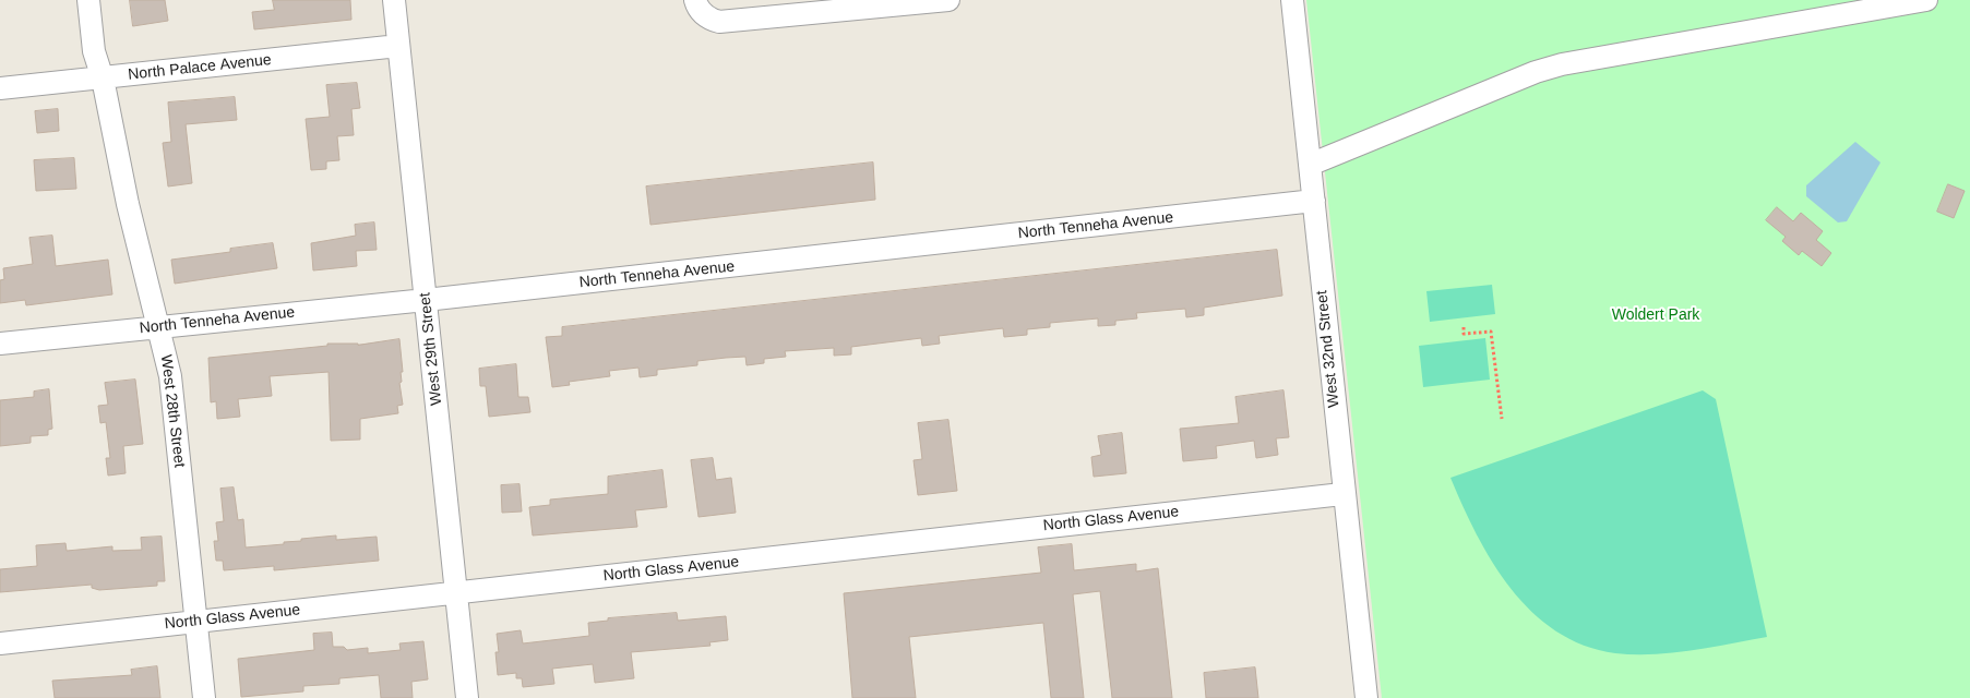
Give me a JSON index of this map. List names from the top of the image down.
{
  "streets": {
    "street": [
      "North Palace Avenue",
      "North Tenneha Avenue",
      "West 29th Street",
      "West 32nd Street",
      "West 28th Street",
      "North Glass Avenue"
    ]
  },
  "crossings": [
    ["North Palace Avenue", "West 29th Street"],
    ["North Palace Avenue", "West 28th Street"],
    ["North Tenneha Avenue", "West 29th Street"],
    ["North Tenneha Avenue", "West 32nd Street"],
    ["North Tenneha Avenue", "West 28th Street"],
    ["West 29th Street", "North Glass Avenue"],
    ["West 32nd Street", "North Glass Avenue"],
    ["West 28th Street", "North Glass Avenue"]
  ],
  "parks": ["Woldert Park"]
}
